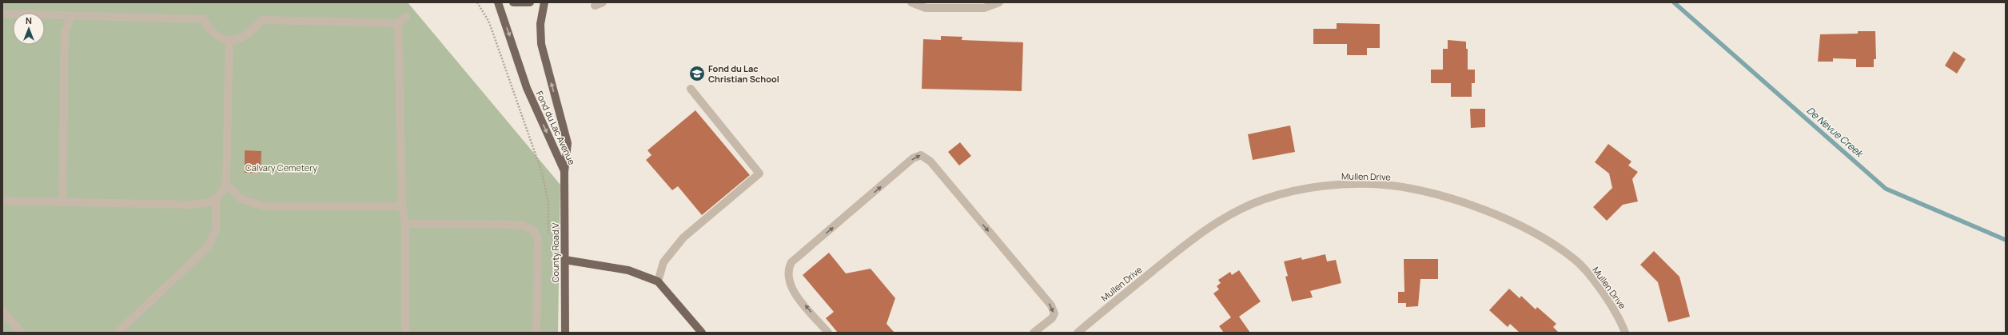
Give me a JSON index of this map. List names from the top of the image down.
{
  "streets": {
    "main road": ["Fond du Lac Avenue", "County Road V"],
    "street": ["Mullen Drive"]
  },
  "crossings": [
    ["Fond du Lac Avenue", "County Road V"]
  ],
  "water": ["De Nevue Creek"],
  "parks": ["Calvary Cemetery"],
  "places": {
    "school or university": ["Fond du Lac Christian School"]
  },
  "north": "top"
}
